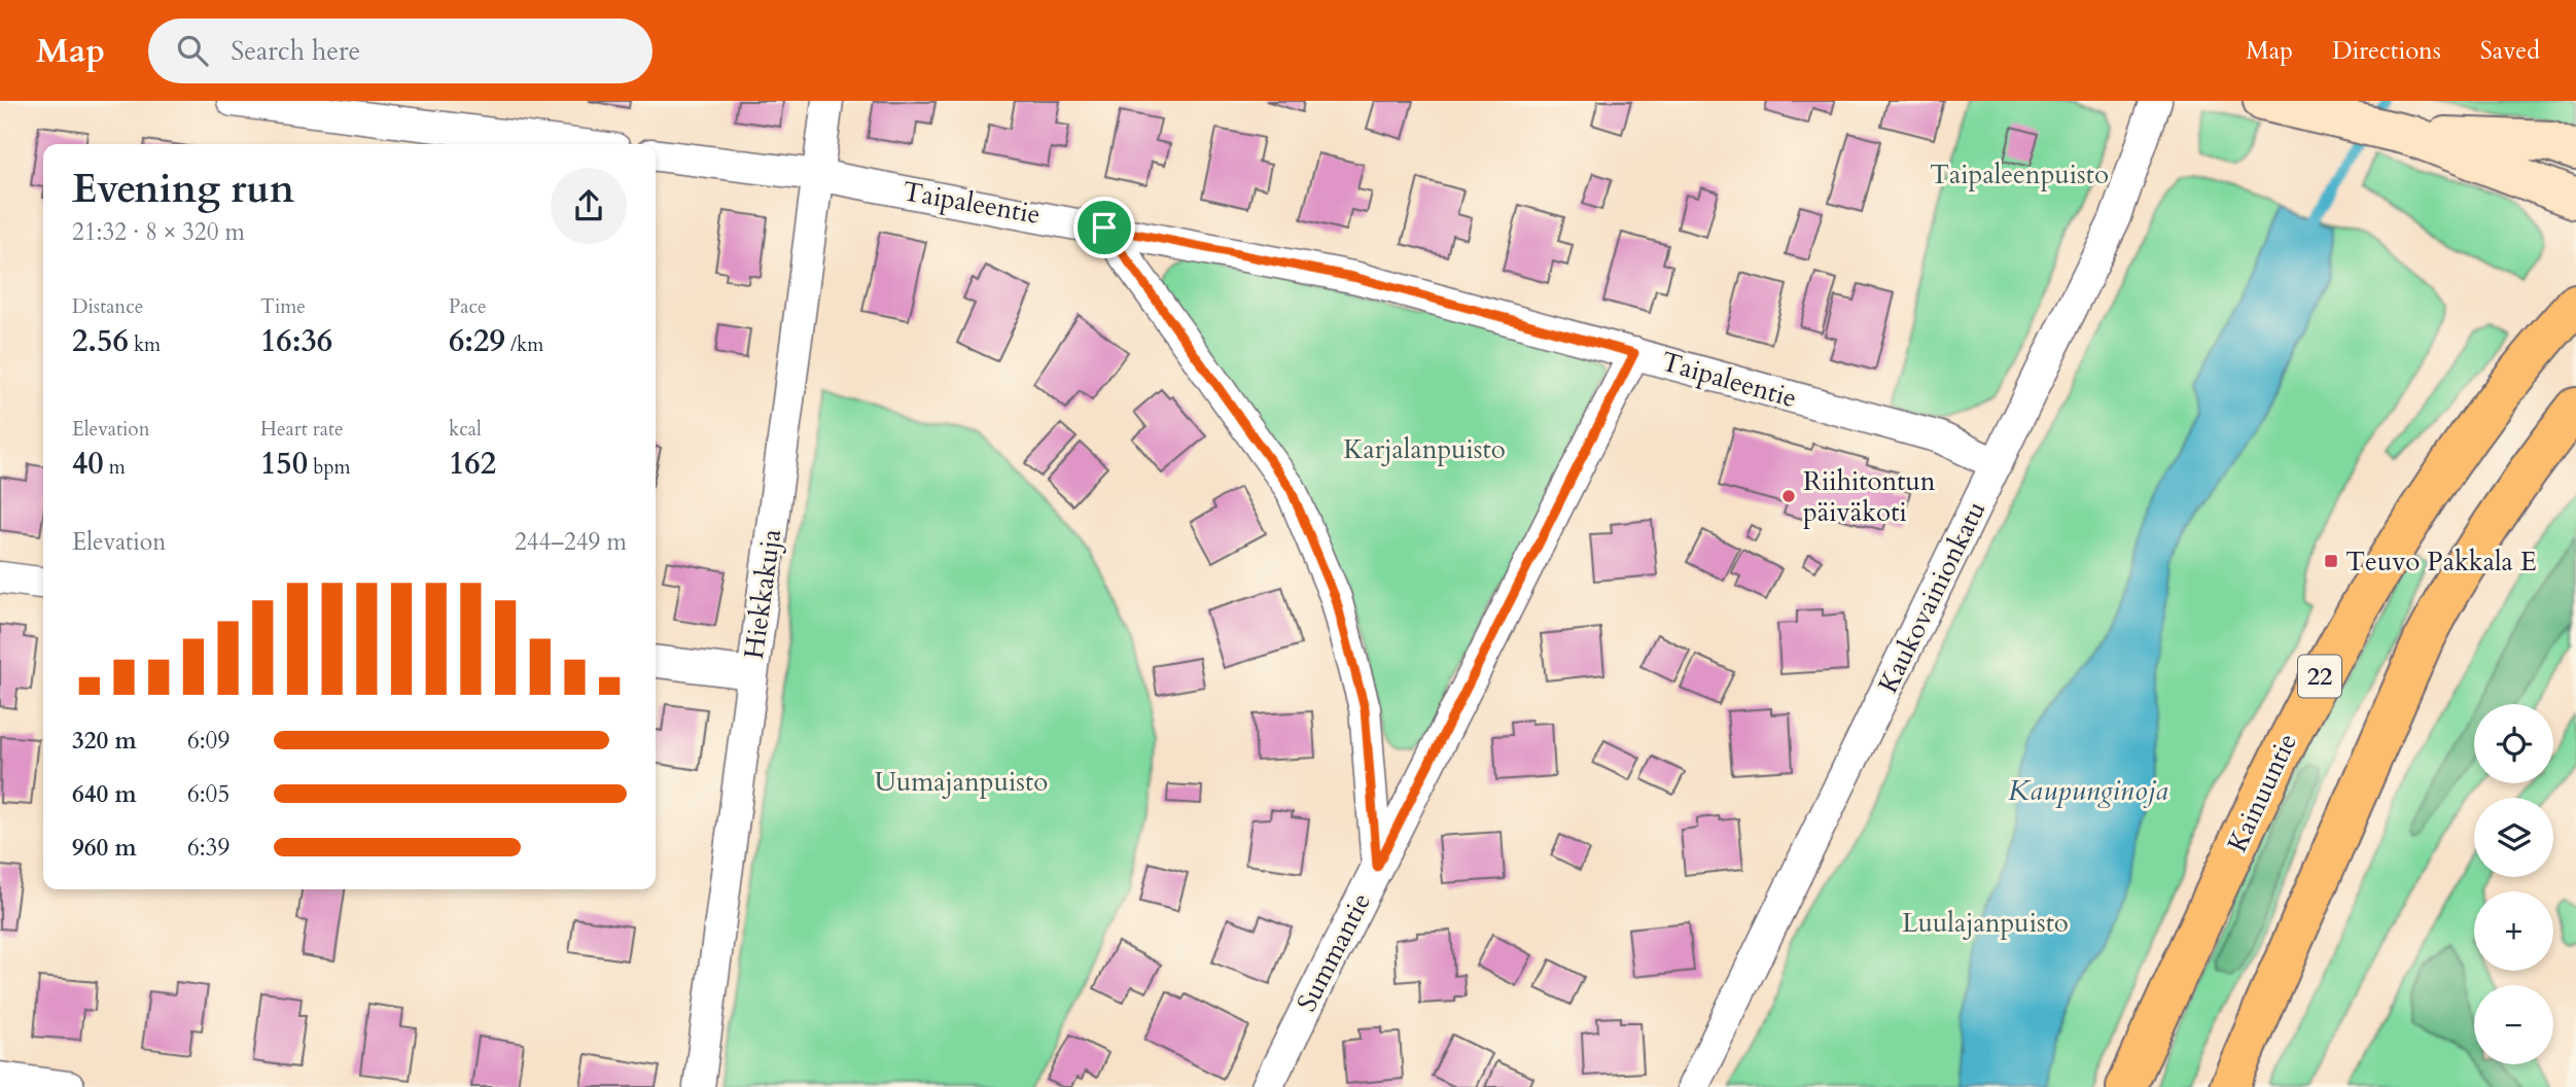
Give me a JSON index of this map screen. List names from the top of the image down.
{
  "streets": {
    "highway": ["22", "Kainuuntie"],
    "street": [
      "Taipaleentie",
      "Hiekkakuja",
      "Kaukovainionkatu",
      "Summantie"
    ]
  },
  "crossings": [
    ["Taipaleentie", "Hiekkakuja"],
    ["Taipaleentie", "Kaukovainionkatu"],
    ["Taipaleentie", "Summantie"]
  ],
  "water": ["Kaupunginoja"],
  "parks": [
    "Taipaleenpuisto",
    "Karjalanpuisto",
    "Uumajanpuisto",
    "Luulajanpuisto"
  ],
  "places": {
    "other": ["Riihitontun päiväkoti"],
    "transit": ["Teuvo Pakkala E"]
  },
  "page": {
    "header": "Map",
    "search": "Search here",
    "nav": ["Map", "Directions", "Saved"],
    "heading": ["Evening run", "21:32 · 8 × 320 m"],
    "stats": [
      ["Distance", "2.56 km"],
      ["Time", "16:36"],
      ["Pace", "6:29 /km"],
      ["Elevation", "40 m"],
      ["Heart rate", "150 bpm"],
      ["kcal", "162"]
    ],
    "chart": ["Elevation", "244–249 m"],
    "map_buttons": ["+", "−"],
    "list": [
      {
        "name": "320 m",
        "note": "6:09"
      },
      {
        "name": "640 m",
        "note": "6:05"
      },
      {
        "name": "960 m",
        "note": "6:39"
      }
    ]
  }
}
